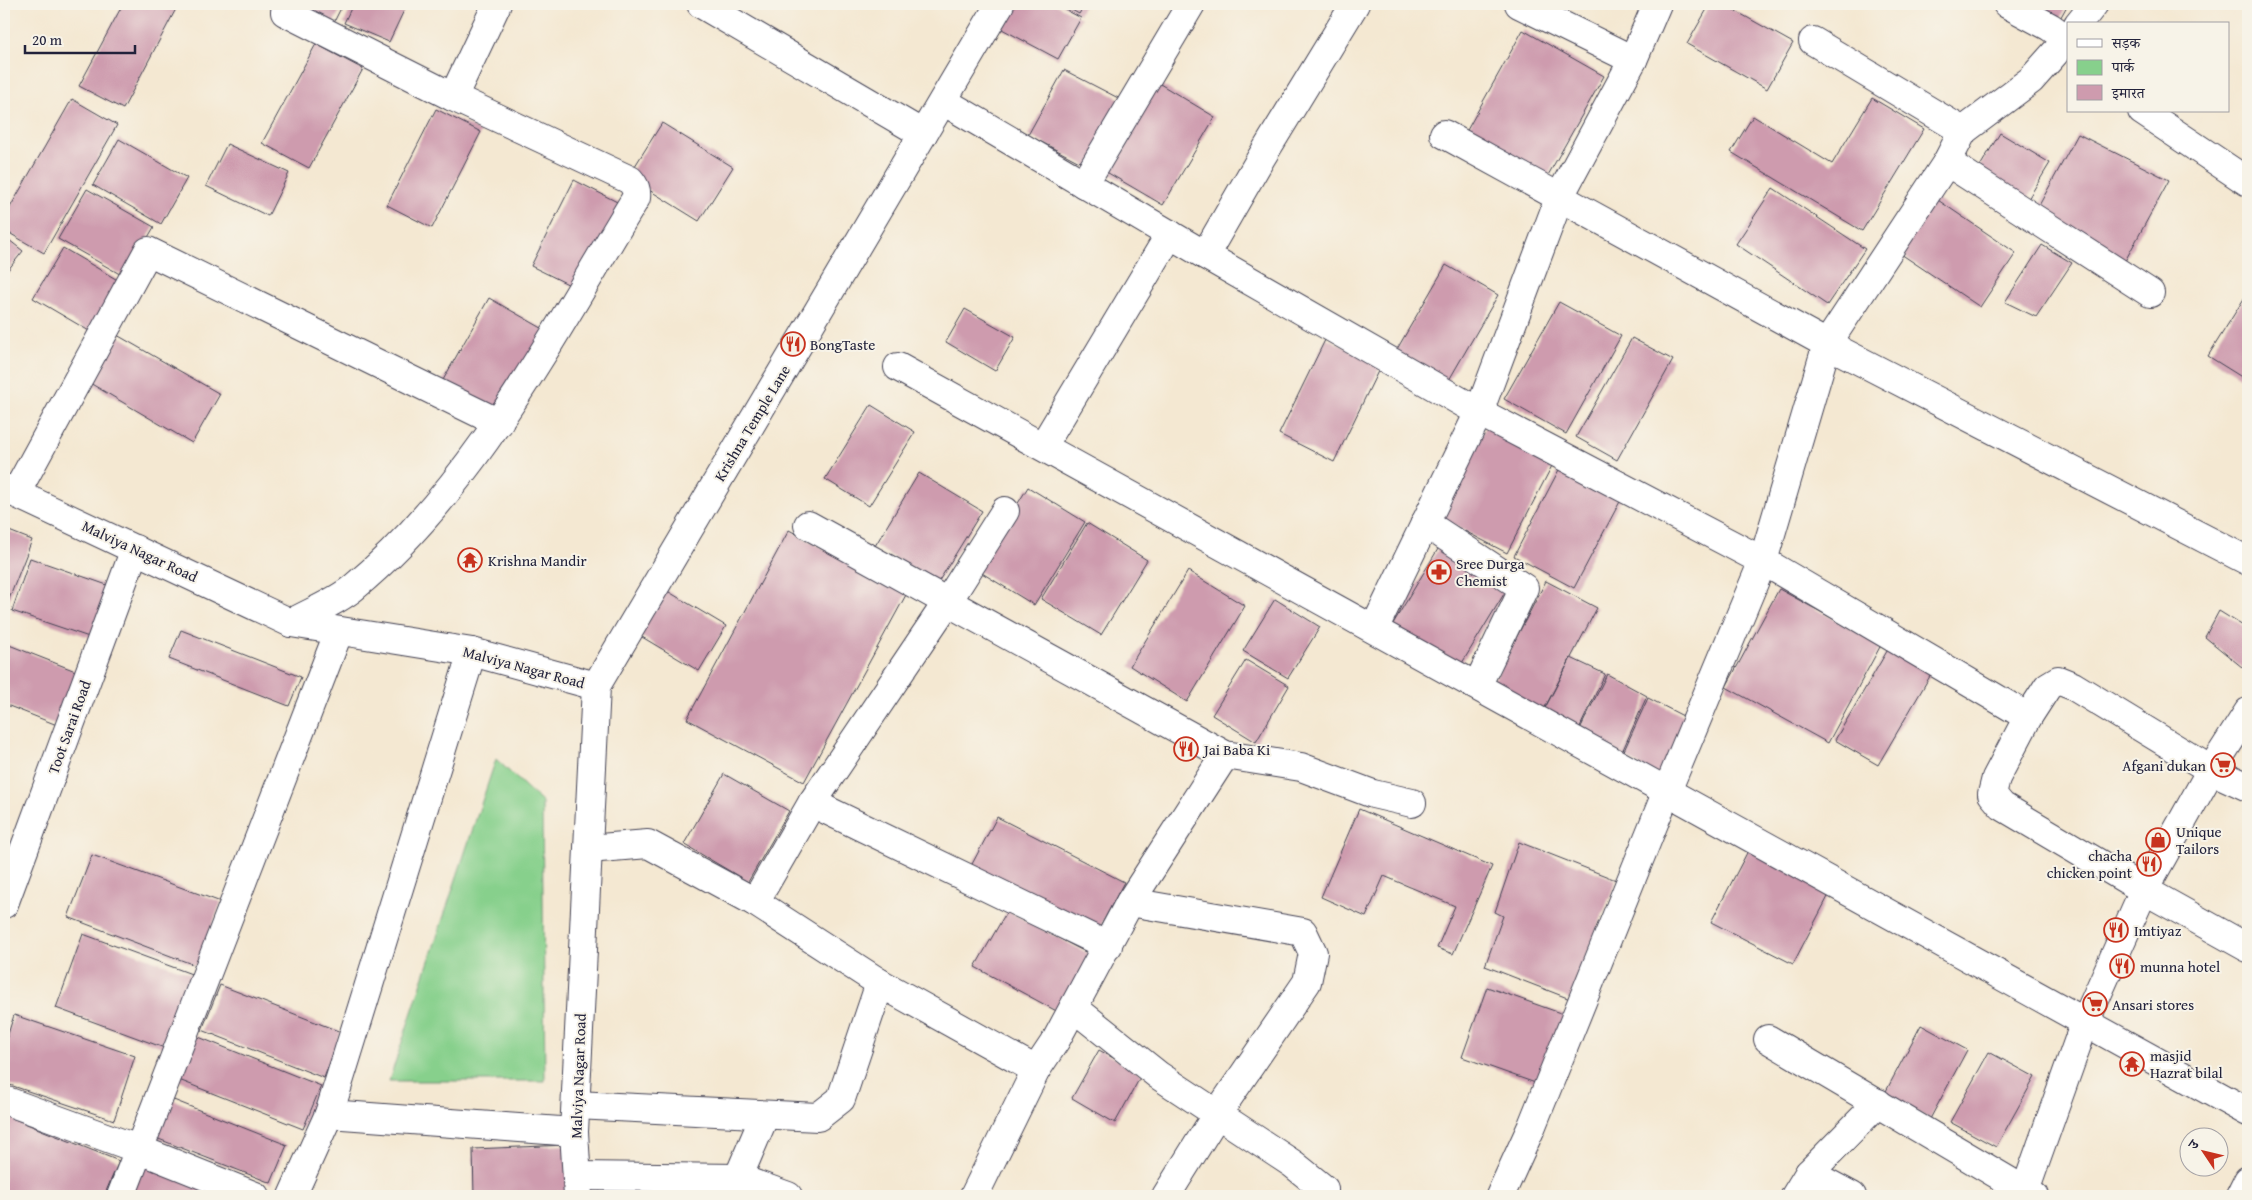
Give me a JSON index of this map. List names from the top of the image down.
{
  "streets": {
    "street": ["Krishna Temple Lane", "Malviya Nagar Road", "Toot Sarai Road"]
  },
  "crossings": [
    ["Krishna Temple Lane", "Malviya Nagar Road"],
    ["Malviya Nagar Road", "Toot Sarai Road"]
  ],
  "places": {
    "restaurant": [
      "BongTaste",
      "Jai Baba Ki",
      "chacha chicken point",
      "Imtiyaz",
      "munna hotel"
    ],
    "temple": ["Krishna Mandir", "masjid Hazrat bilal"],
    "pharmacy": ["Sree Durga Chemist"],
    "supermarket": ["Afgani dukan", "Ansari stores"],
    "shop": ["Unique Tailors"]
  },
  "legend": ["सड़क", "पार्क", "इमारत"],
  "scale_bar": "20 m",
  "north": "top left"
}
